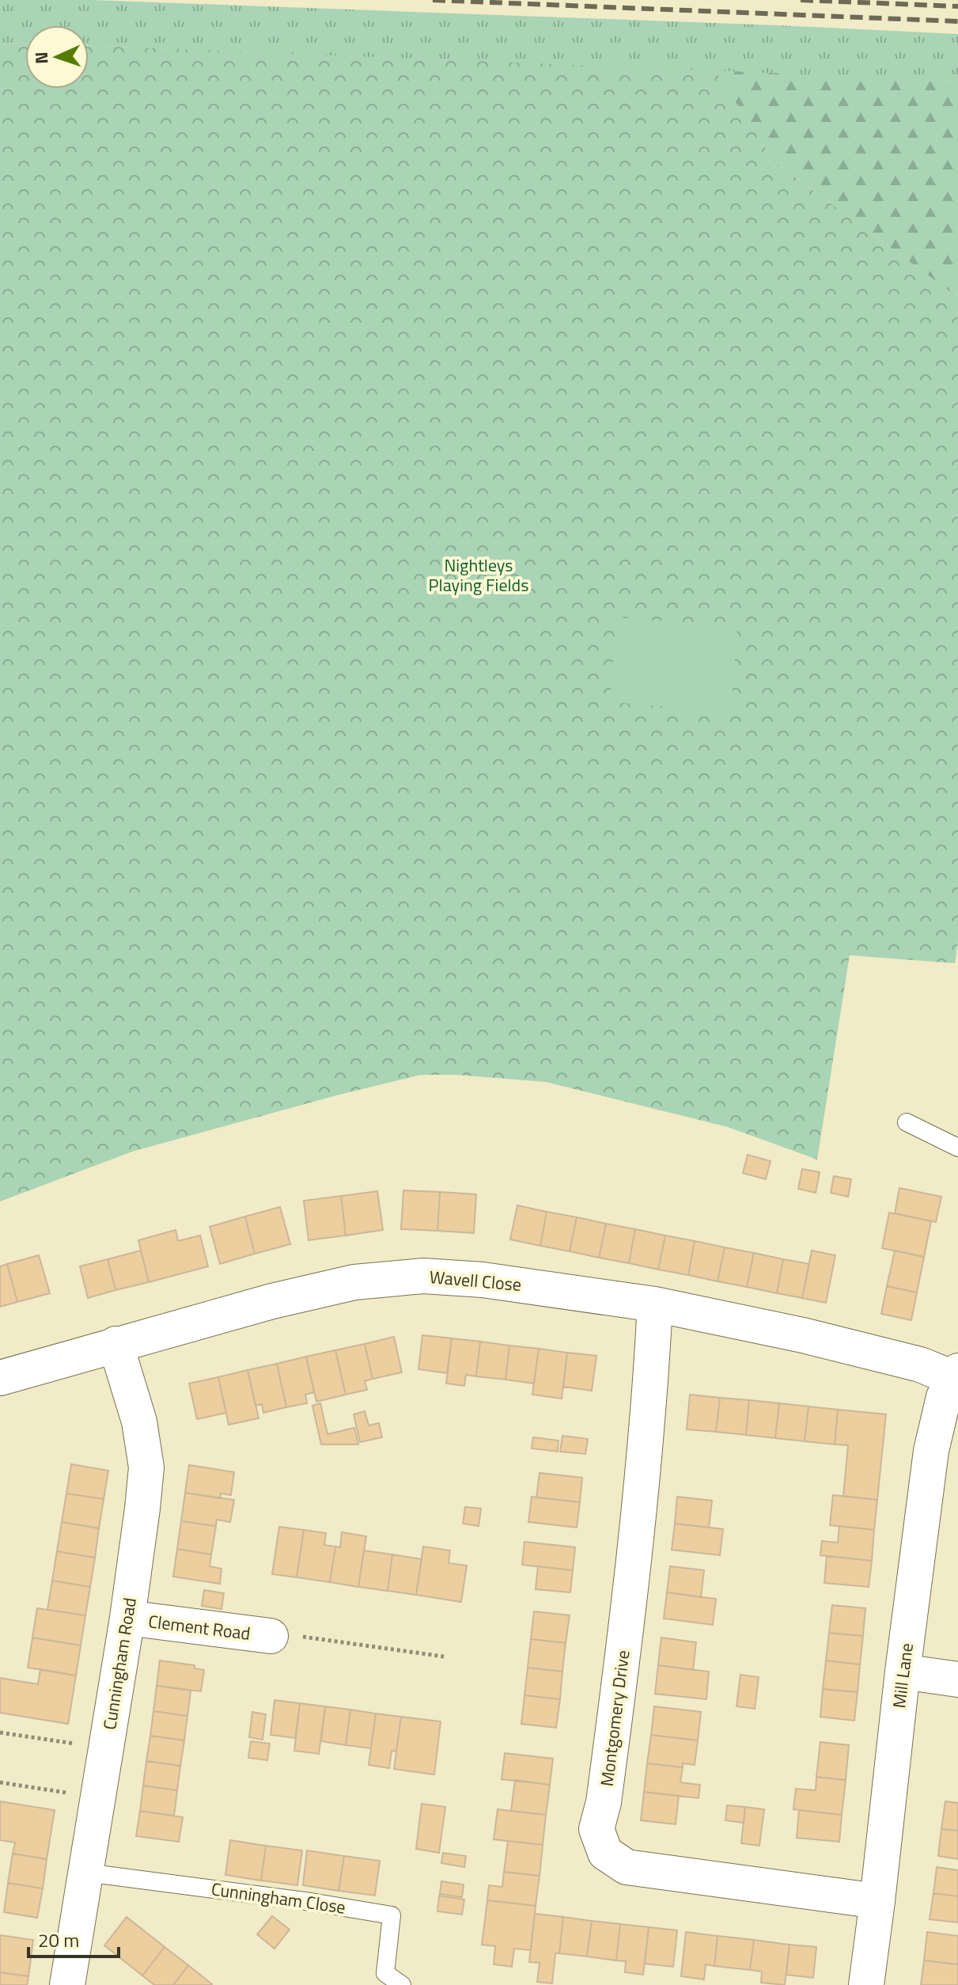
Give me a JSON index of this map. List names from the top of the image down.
{
  "streets": {
    "street": [
      "Wavell Close",
      "Clement Road",
      "Cunningham Road",
      "Mill Lane",
      "Montgomery Drive"
    ],
    "lane": ["Cunningham Close"]
  },
  "crossings": [
    ["Wavell Close", "Cunningham Road"],
    ["Wavell Close", "Mill Lane"],
    ["Wavell Close", "Montgomery Drive"],
    ["Clement Road", "Cunningham Road"],
    ["Cunningham Road", "Cunningham Close"],
    ["Mill Lane", "Montgomery Drive"]
  ],
  "parks": ["Nightleys Playing Fields"],
  "scale_bar": "20 m",
  "north": "left"
}
